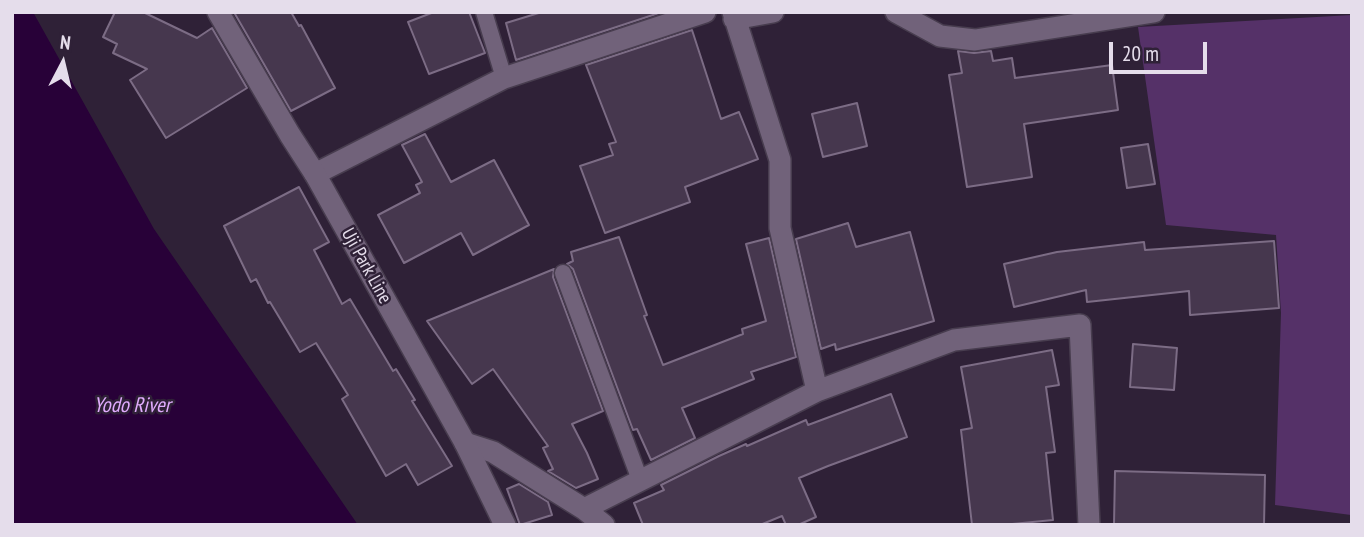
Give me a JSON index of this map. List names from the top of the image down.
{
  "streets": {
    "street": ["Uji Park Line"]
  },
  "water": ["Yodo River"],
  "scale_bar": "20 m",
  "north": "top"
}
